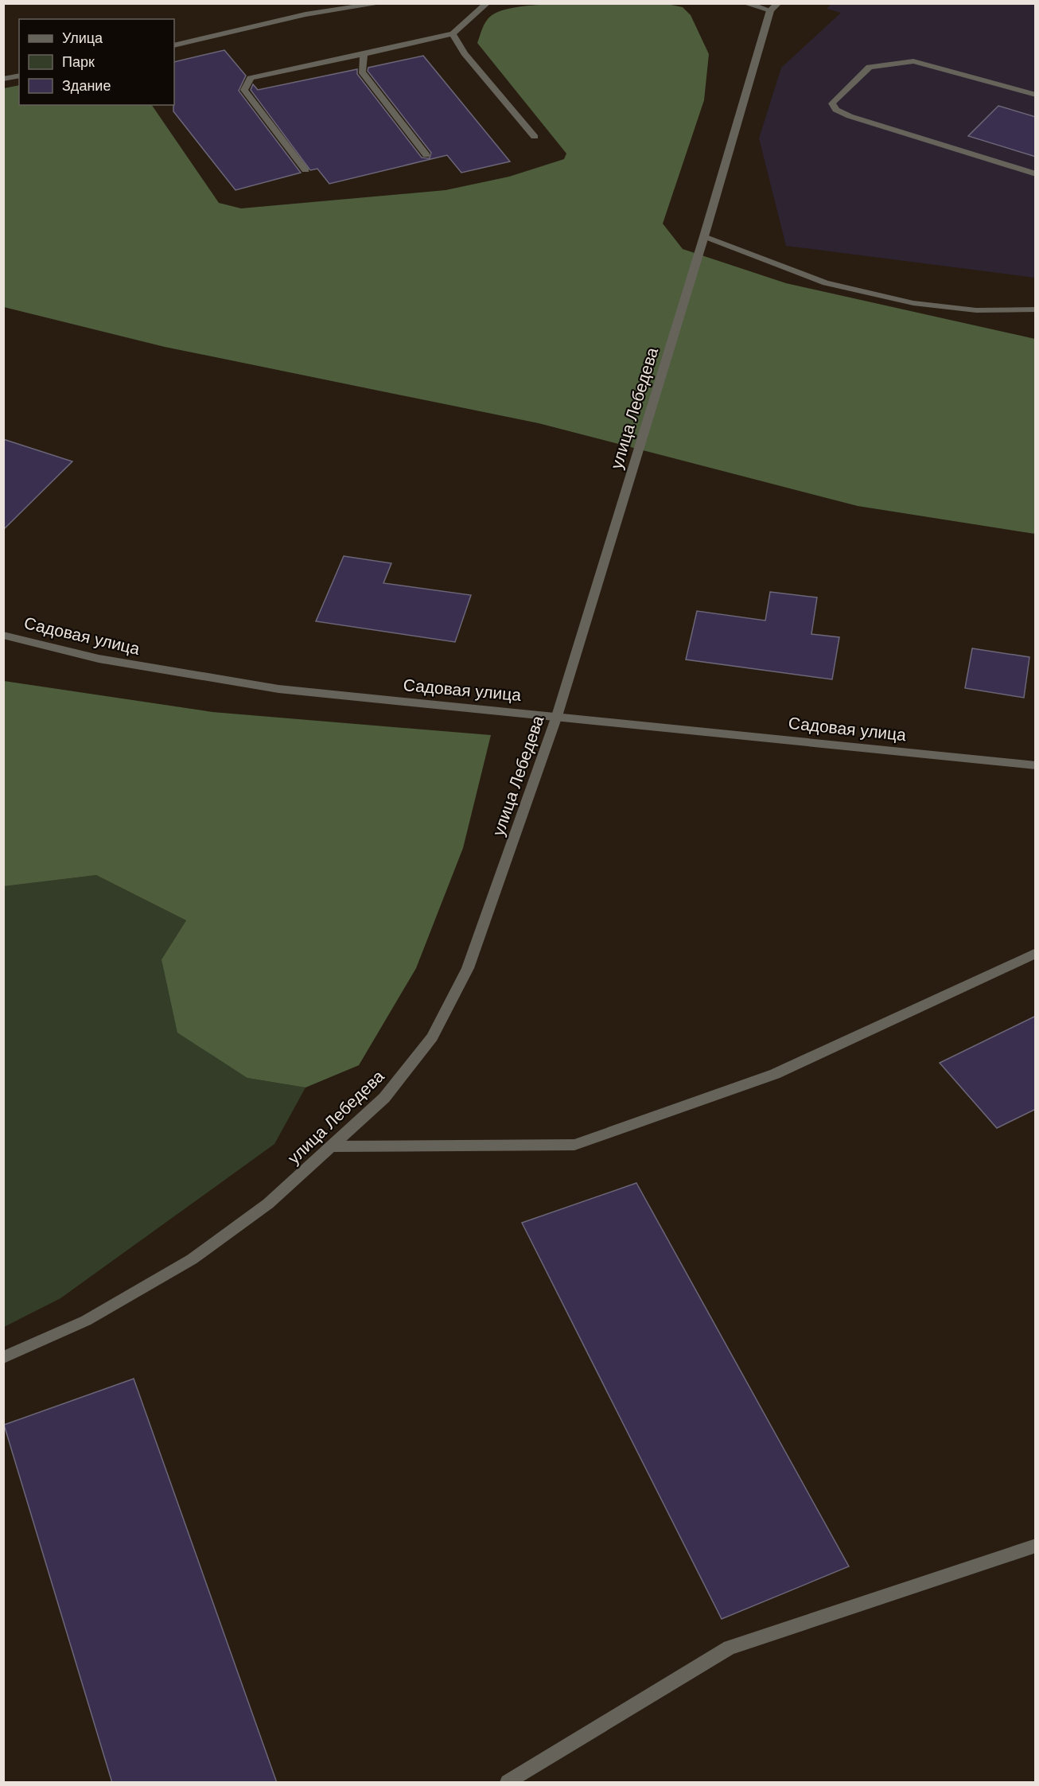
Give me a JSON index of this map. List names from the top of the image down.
{
  "streets": {
    "street": ["улица Лебедева", "Садовая улица"]
  },
  "crossings": [
    ["улица Лебедева", "Садовая улица"]
  ],
  "legend": ["Улица", "Парк", "Здание"]
}
